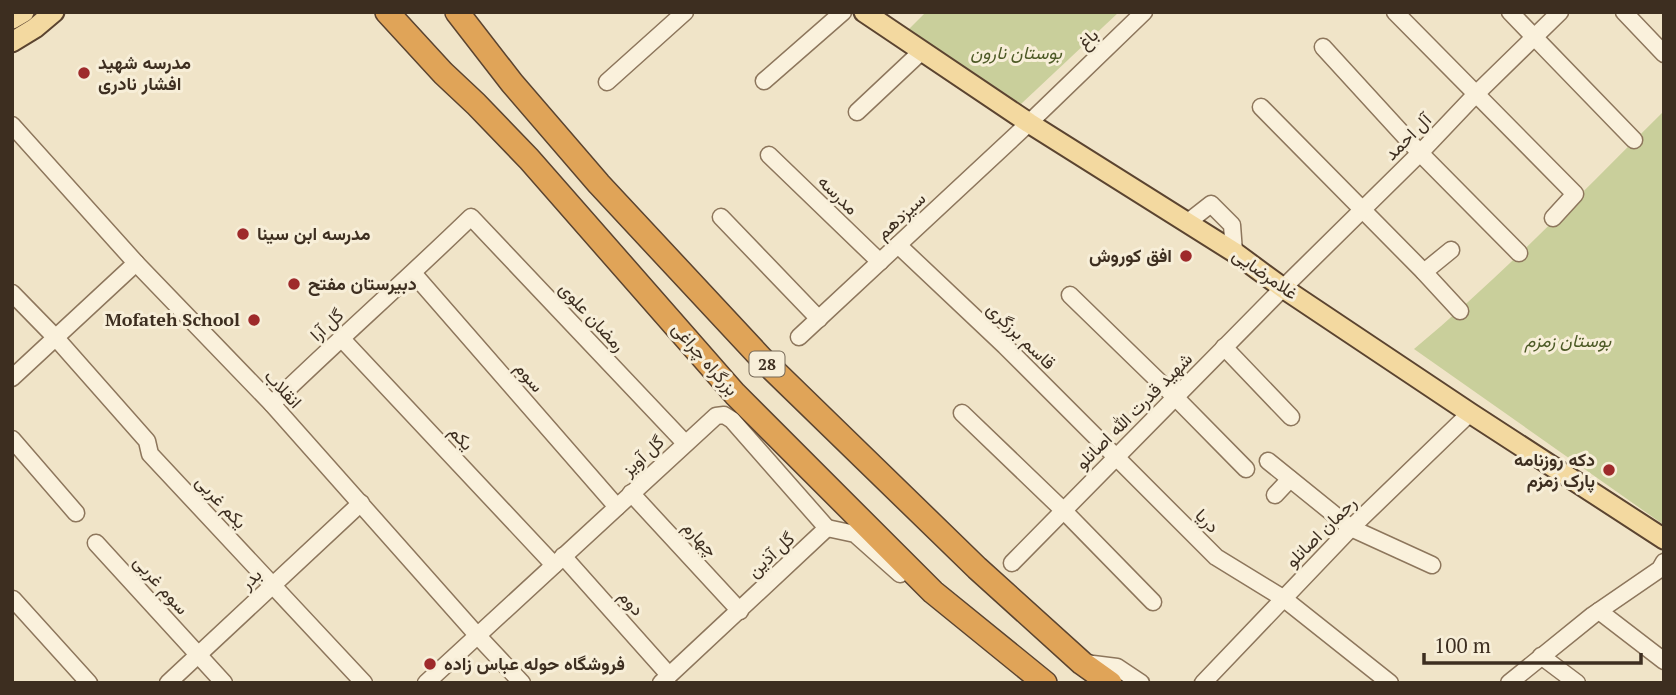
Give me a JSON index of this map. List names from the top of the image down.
{
  "streets": {
    "highway": ["بزرگراه چراغی", "28"],
    "main road": ["غلامرضایی"],
    "street": [
      "باغ",
      "آل احمد",
      "مدرسه",
      "سیزدهم",
      "رمضان علوی",
      "گل آرا",
      "قاسم برزگری",
      "سوم",
      "انقلاب",
      "شهید قدرت الله اصانلو",
      "یکم",
      "گل آویز",
      "یکم غربی",
      "دریا",
      "رحمان اصانلو",
      "چهارم",
      "گل آذین",
      "بدر",
      "سوم غربی",
      "دوم"
    ]
  },
  "crossings": [
    ["باغ", "سیزدهم"],
    ["باغ", "غلامرضایی"],
    ["آل احمد", "غلامرضایی"],
    ["آل احمد", "شهید قدرت الله اصانلو"],
    ["مدرسه", "سیزدهم"],
    ["سیزدهم", "غلامرضایی"],
    ["سیزدهم", "قاسم برزگری"],
    ["غلامرضایی", "شهید قدرت الله اصانلو"],
    ["غلامرضایی", "رحمان اصانلو"],
    ["رمضان علوی", "گل آرا"],
    ["رمضان علوی", "گل آویز"],
    ["گل آرا", "سوم"],
    ["گل آرا", "انقلاب"],
    ["گل آرا", "یکم"],
    ["قاسم برزگری", "شهید قدرت الله اصانلو"],
    ["قاسم برزگری", "دریا"],
    ["سوم", "گل آویز"],
    ["انقلاب", "گل آویز"],
    ["انقلاب", "بدر"],
    ["شهید قدرت الله اصانلو", "دریا"],
    ["یکم", "گل آویز"],
    ["یکم", "دوم"],
    ["گل آویز", "چهارم"],
    ["گل آویز", "گل آذین"],
    ["گل آویز", "دوم"],
    ["یکم غربی", "بدر"],
    ["دریا", "رحمان اصانلو"],
    ["چهارم", "گل آذین"],
    ["گل آذین", "دوم"],
    ["بدر", "سوم غربی"]
  ],
  "parks": ["بوستان نارون", "بوستان زمزم"],
  "places": [
    "مدرسه شهید افشار نادری",
    "مدرسه ابن سینا",
    "افق کوروش",
    "دبیرستان مفتح",
    "Mofateh School",
    "دکه روزنامه پارک زمزم",
    "فروشگاه حوله عباس زاده"
  ],
  "scale_bar": "100 m"
}
